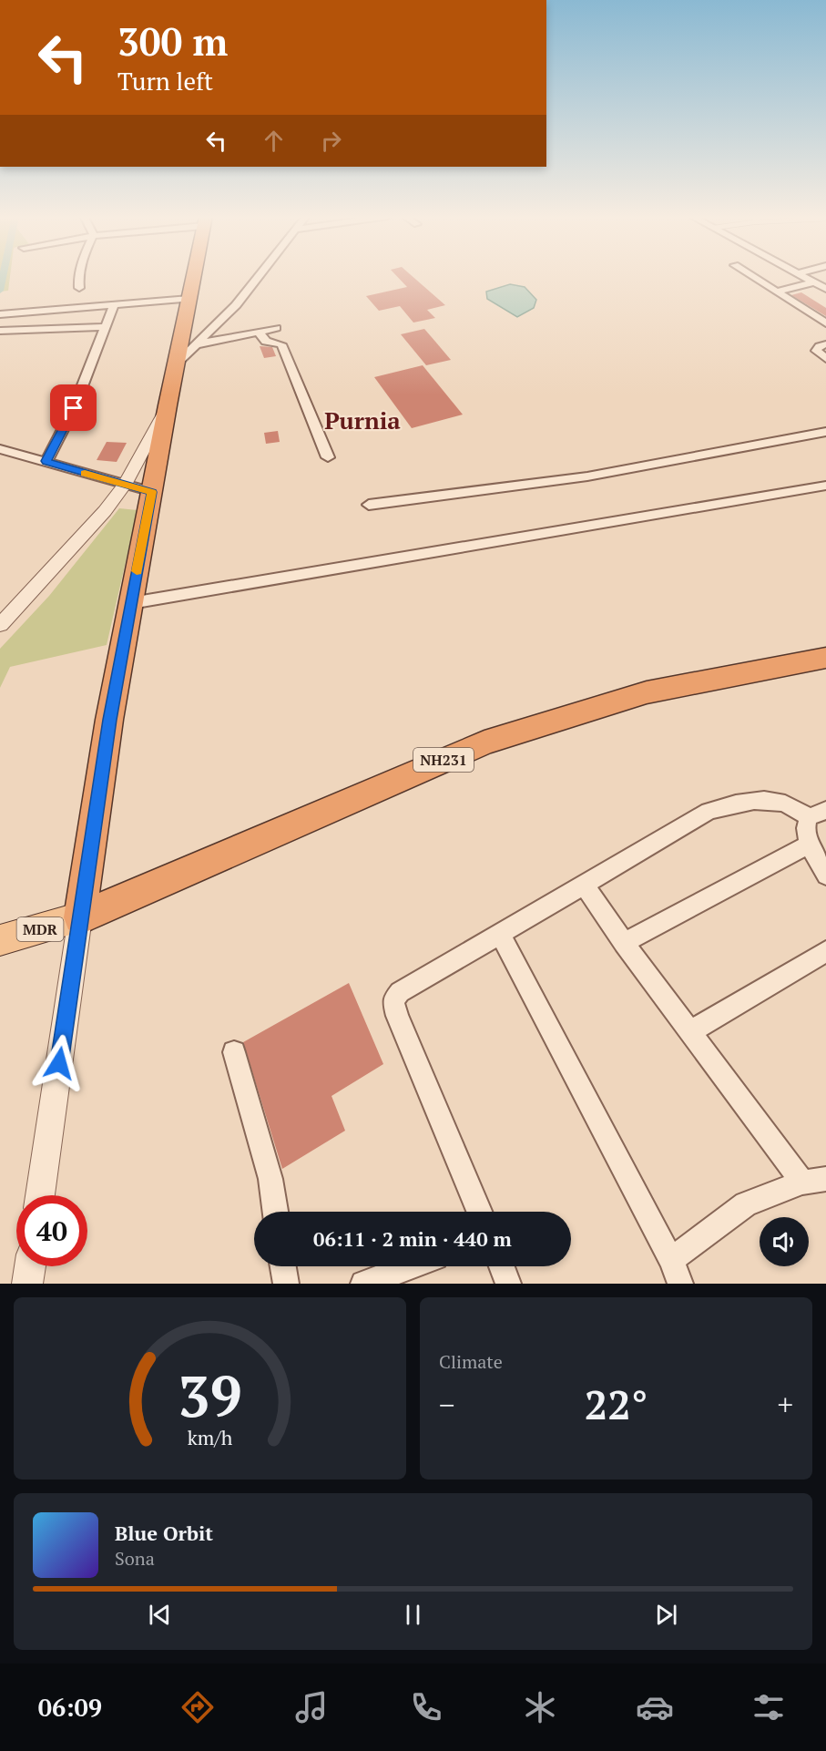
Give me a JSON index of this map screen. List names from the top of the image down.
{
  "streets": {
    "highway": ["NH231"],
    "main road": ["MDR"]
  },
  "crossings": [
    ["NH231", "MDR"]
  ],
  "districts": ["Purnia"],
  "page": {
    "turn": ["300 m", "Turn left"],
    "limit": "40",
    "trip": "06:11 · 2 min · 440 m",
    "tile": "Climate",
    "heat": ["−", "22°", "+"],
    "song": ["Blue Orbit", "Sona"],
    "tabs": "06:09",
    "gauge": ["39", "km/h"]
  }
}
